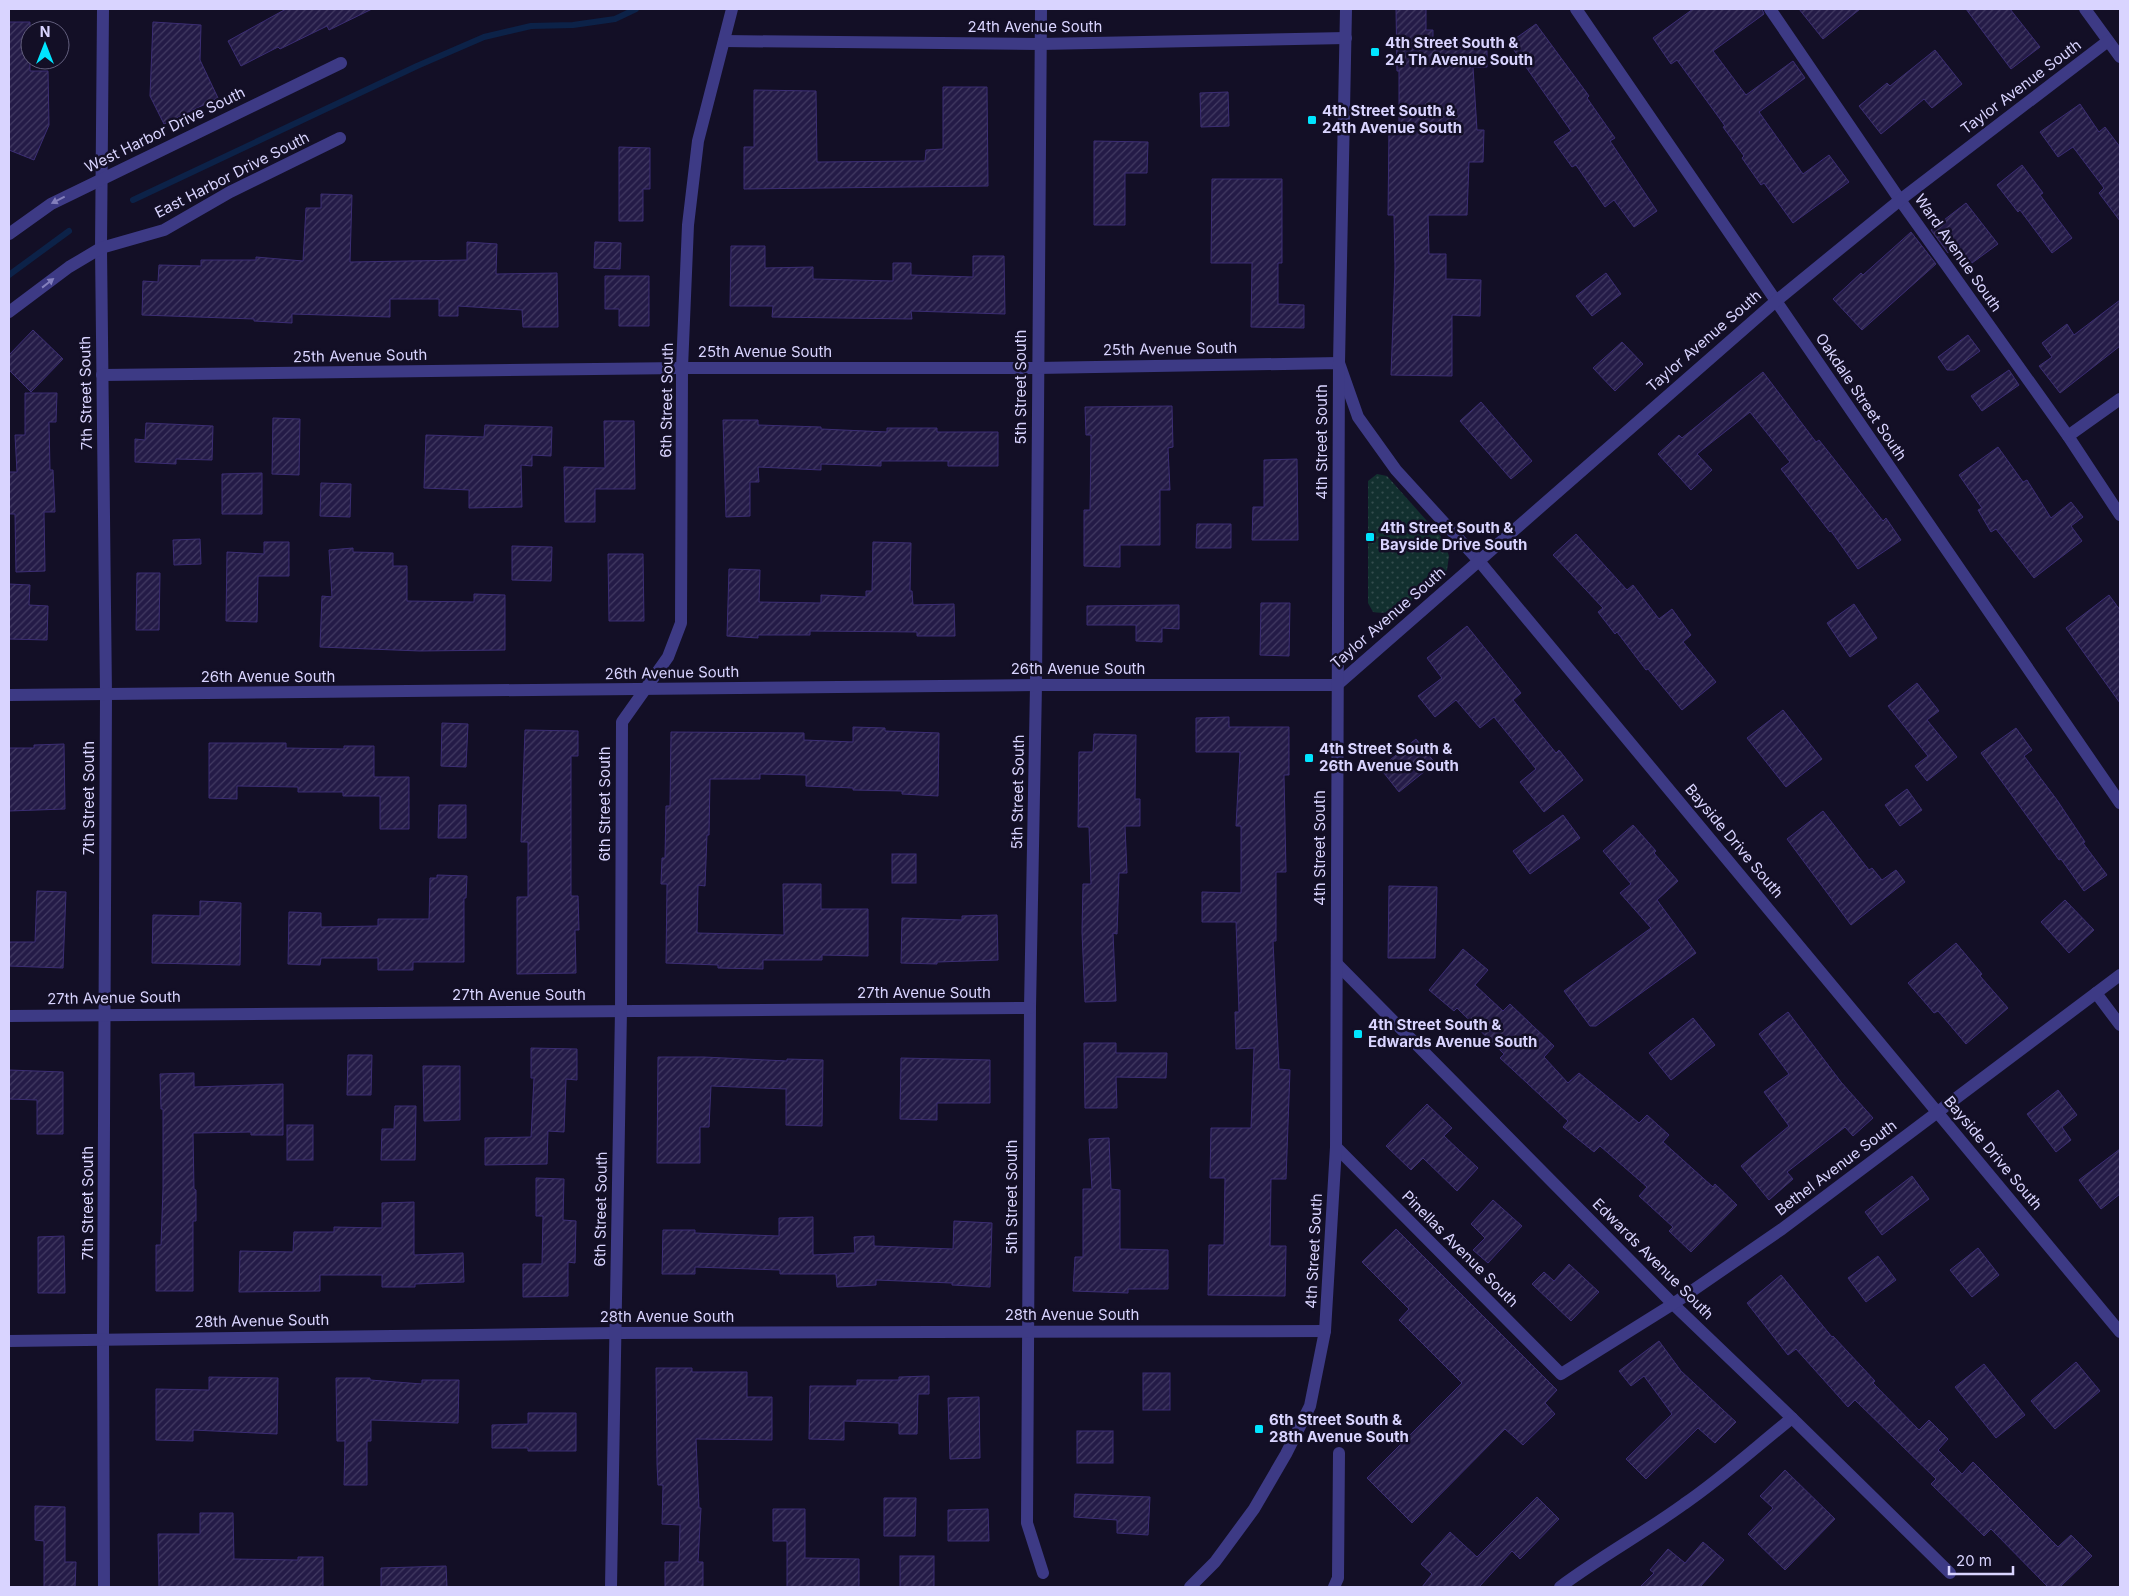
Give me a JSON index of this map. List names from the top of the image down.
{
  "streets": {
    "street": [
      "24th Avenue South",
      "Taylor Avenue South",
      "West Harbor Drive South",
      "East Harbor Drive South",
      "Ward Avenue South",
      "25th Avenue South",
      "5th Street South",
      "7th Street South",
      "Oakdale Street South",
      "6th Street South",
      "4th Street South",
      "26th Avenue South",
      "Bayside Drive South",
      "27th Avenue South",
      "Bethel Avenue South",
      "Pinellas Avenue South",
      "Edwards Avenue South",
      "28th Avenue South"
    ]
  },
  "crossings": [
    ["24th Avenue South", "5th Street South"],
    ["24th Avenue South", "6th Street South"],
    ["24th Avenue South", "4th Street South"],
    ["Taylor Avenue South", "Ward Avenue South"],
    ["Taylor Avenue South", "Oakdale Street South"],
    ["Taylor Avenue South", "4th Street South"],
    ["Taylor Avenue South", "26th Avenue South"],
    ["Taylor Avenue South", "Bayside Drive South"],
    ["West Harbor Drive South", "7th Street South"],
    ["East Harbor Drive South", "7th Street South"],
    ["25th Avenue South", "5th Street South"],
    ["25th Avenue South", "7th Street South"],
    ["25th Avenue South", "6th Street South"],
    ["25th Avenue South", "4th Street South"],
    ["25th Avenue South", "Bayside Drive South"],
    ["5th Street South", "26th Avenue South"],
    ["5th Street South", "27th Avenue South"],
    ["5th Street South", "28th Avenue South"],
    ["7th Street South", "26th Avenue South"],
    ["7th Street South", "27th Avenue South"],
    ["7th Street South", "28th Avenue South"],
    ["6th Street South", "26th Avenue South"],
    ["6th Street South", "27th Avenue South"],
    ["6th Street South", "28th Avenue South"],
    ["4th Street South", "26th Avenue South"],
    ["4th Street South", "Bayside Drive South"],
    ["4th Street South", "Pinellas Avenue South"],
    ["4th Street South", "Edwards Avenue South"],
    ["4th Street South", "28th Avenue South"],
    ["Bayside Drive South", "Bethel Avenue South"],
    ["Bethel Avenue South", "Pinellas Avenue South"],
    ["Bethel Avenue South", "Edwards Avenue South"]
  ],
  "places": {
    "transit": [
      "4th Street South & 24 Th Avenue South",
      "4th Street South & 24th Avenue South",
      "4th Street South & Bayside Drive South",
      "4th Street South & 26th Avenue South",
      "4th Street South & Edwards Avenue South",
      "6th Street South & 28th Avenue South"
    ]
  },
  "scale_bar": "20 m",
  "north": "top"
}
